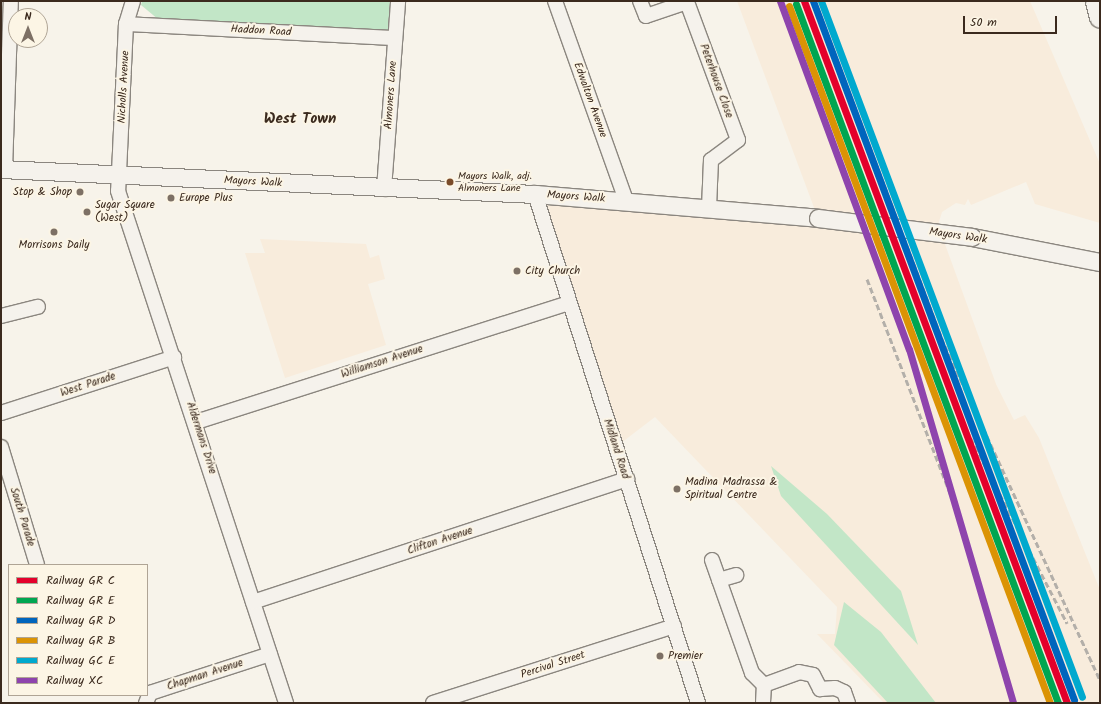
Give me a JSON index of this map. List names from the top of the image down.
{
  "streets": {
    "street": [
      "Haddon Road",
      "Peterhouse Close",
      "Nicholls Avenue",
      "Almoners Lane",
      "Edwalton Avenue",
      "Mayors Walk",
      "Williamson Avenue",
      "West Parade",
      "Aldermans Drive",
      "Midland Road",
      "South Parade",
      "Clifton Avenue",
      "Percival Street",
      "Chapman Avenue"
    ]
  },
  "crossings": [
    ["Haddon Road", "Nicholls Avenue"],
    ["Haddon Road", "Almoners Lane"],
    ["Peterhouse Close", "Mayors Walk"],
    ["Nicholls Avenue", "Mayors Walk"],
    ["Nicholls Avenue", "Aldermans Drive"],
    ["Almoners Lane", "Mayors Walk"],
    ["Edwalton Avenue", "Mayors Walk"],
    ["Mayors Walk", "Aldermans Drive"],
    ["Mayors Walk", "Midland Road"],
    ["Williamson Avenue", "Aldermans Drive"],
    ["Williamson Avenue", "Midland Road"],
    ["West Parade", "Aldermans Drive"],
    ["Aldermans Drive", "Clifton Avenue"],
    ["Aldermans Drive", "Chapman Avenue"],
    ["Midland Road", "Clifton Avenue"],
    ["Midland Road", "Percival Street"]
  ],
  "districts": ["West Town"],
  "places": [
    "Mayors Walk, adj. Almoners Lane",
    "Stop & Shop",
    "Europe Plus",
    "Sugar Square (West)",
    "Morrisons Daily",
    "City Church",
    "Madina Madrassa & Spiritual Centre",
    "Premier"
  ],
  "lines": ["rail line XC"],
  "legend": [
    "Railway GR C",
    "Railway GR E",
    "Railway GR D",
    "Railway GR B",
    "Railway GC E",
    "Railway XC"
  ],
  "scale_bar": "50 m",
  "north": "top"
}
